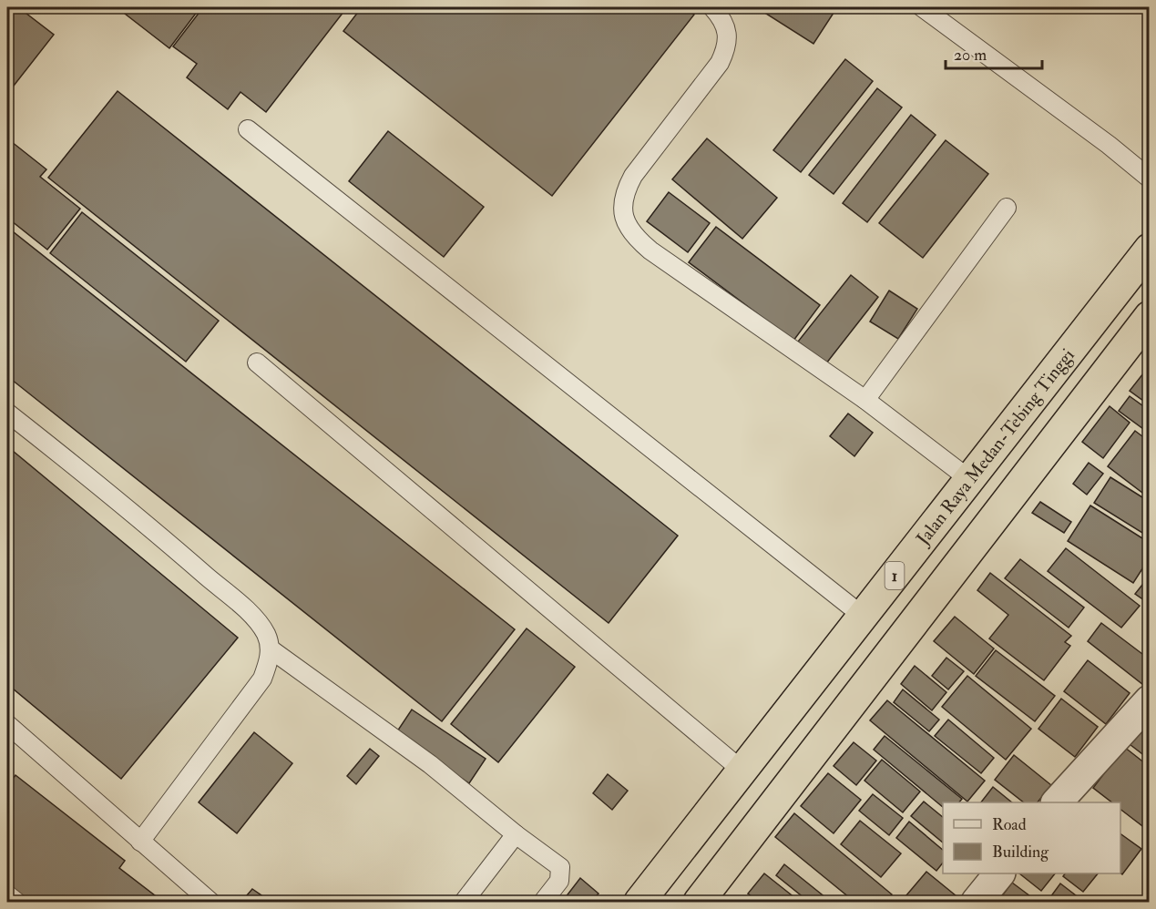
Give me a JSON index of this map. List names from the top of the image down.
{
  "streets": {
    "highway": ["Jalan Raya Medan-Tebing Tinggi", "1"]
  },
  "legend": ["Road", "Building"],
  "scale_bar": "20 m"
}
